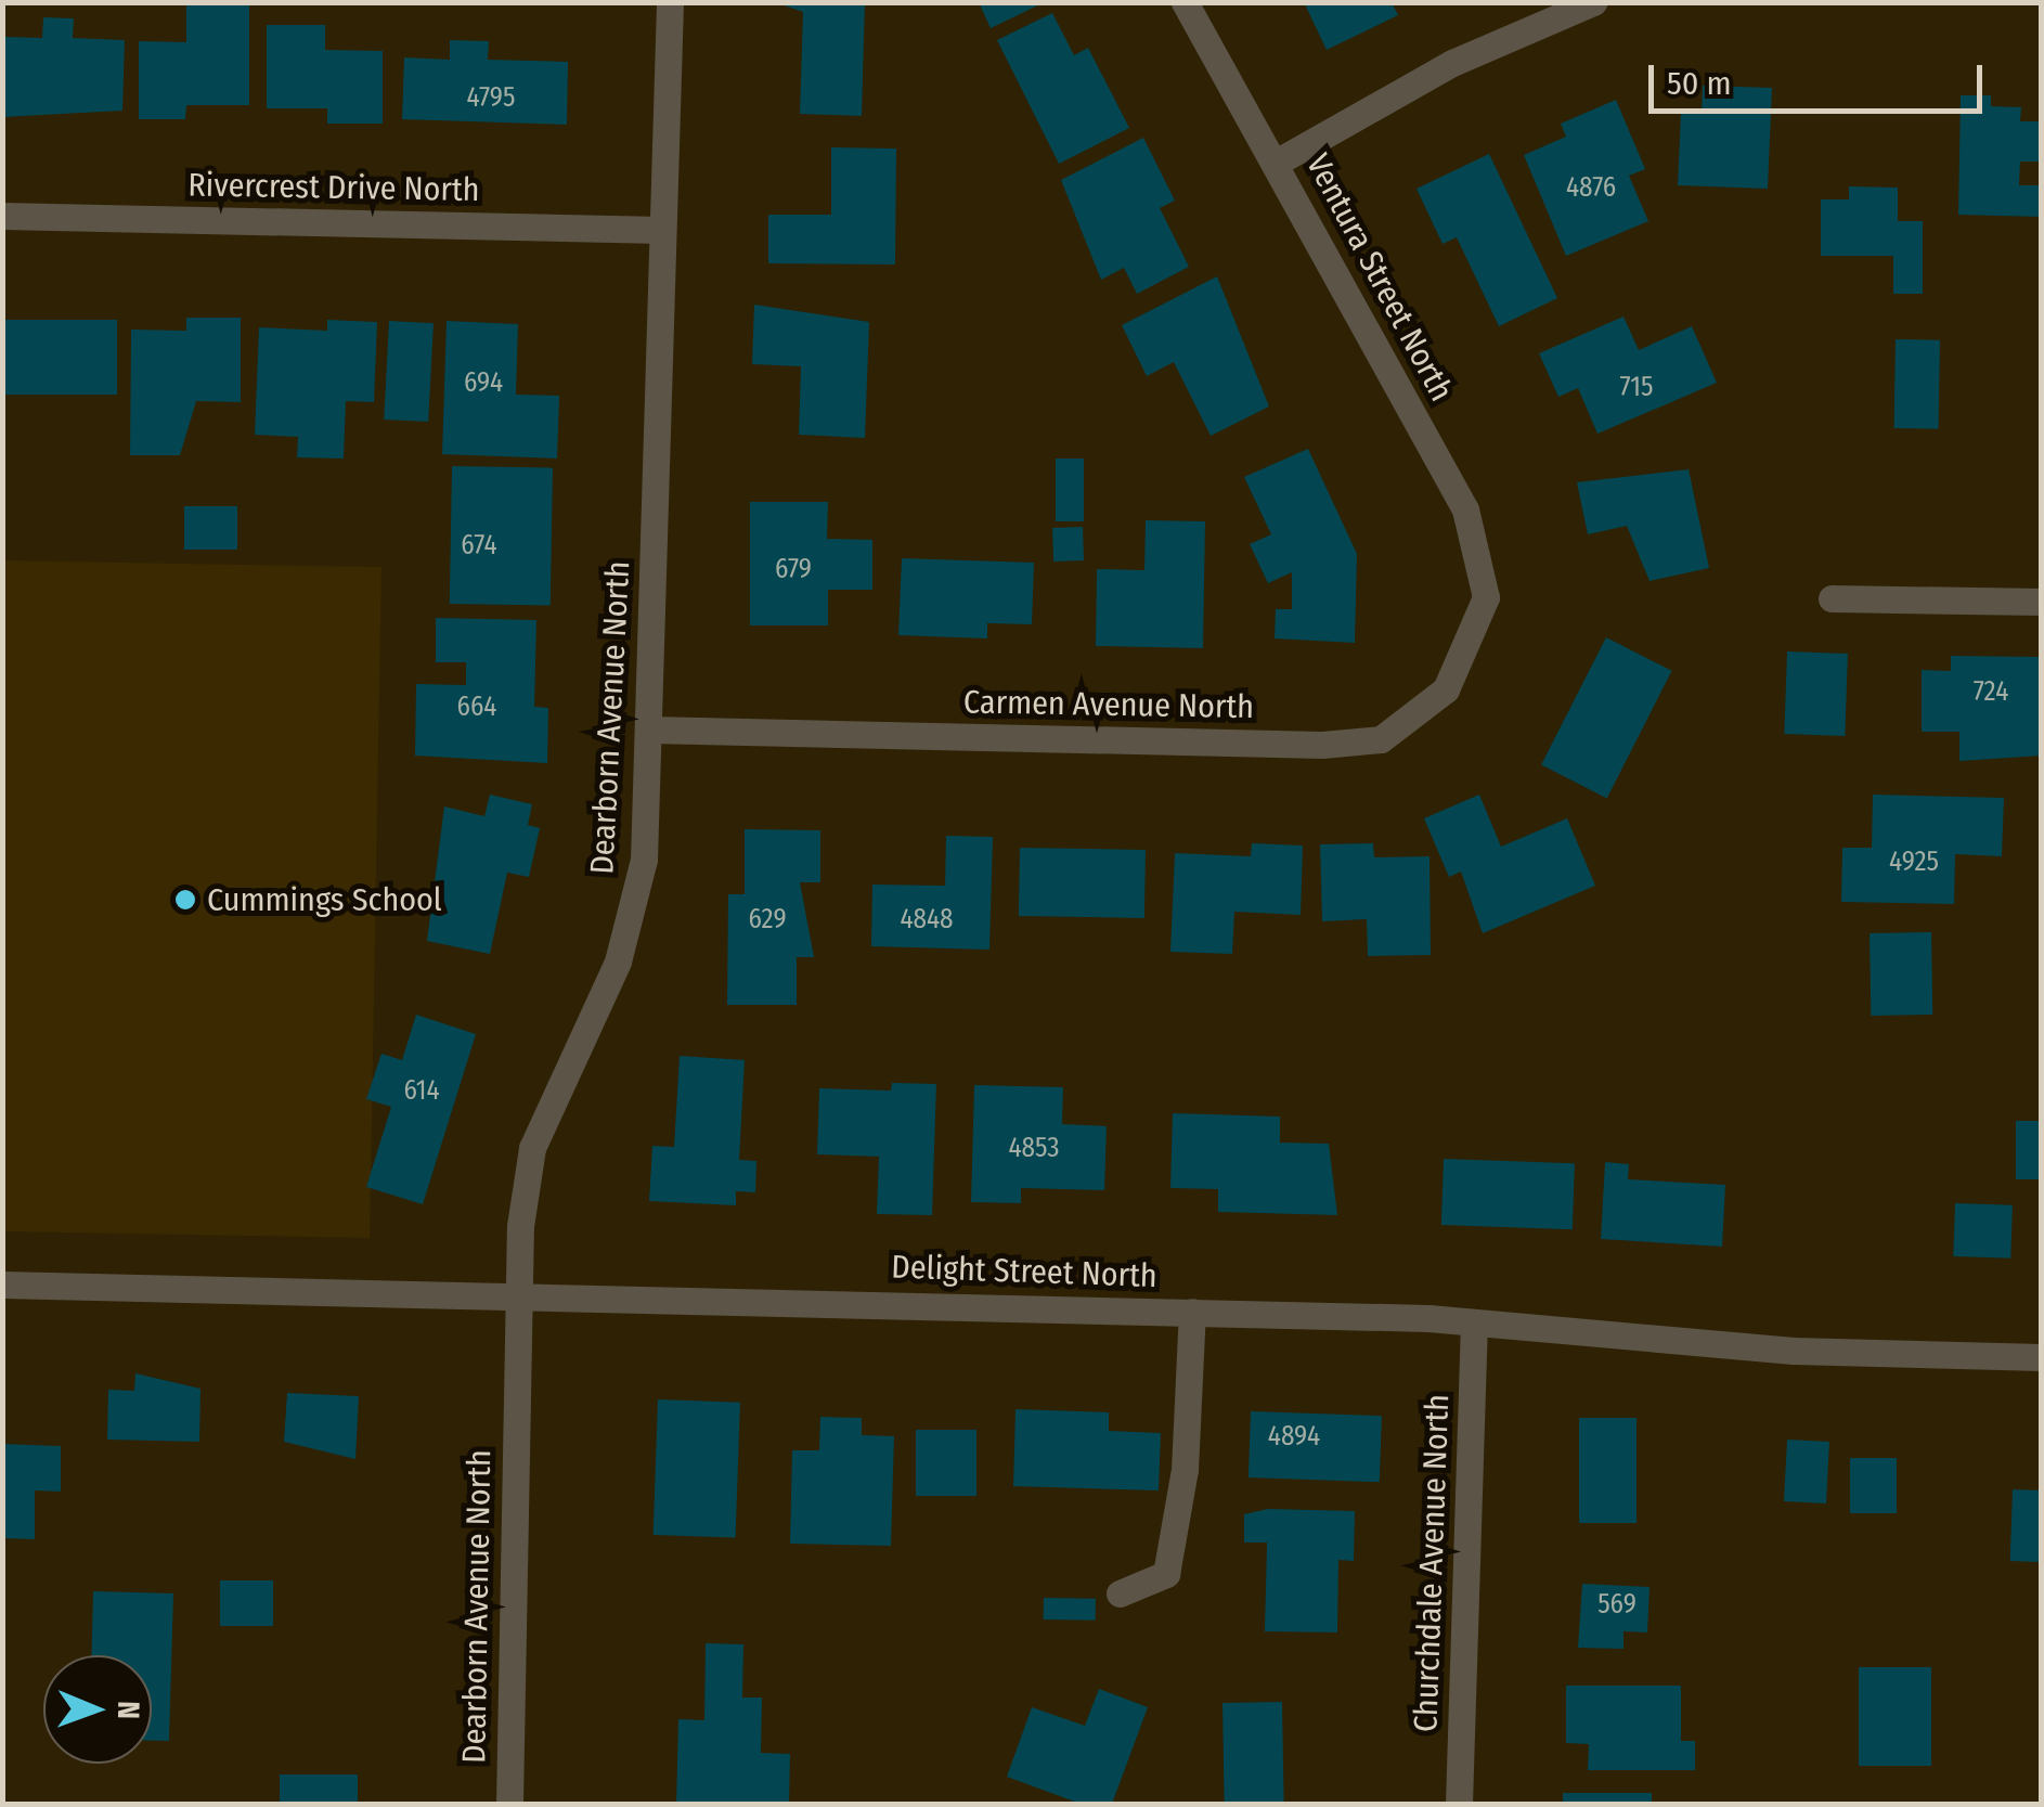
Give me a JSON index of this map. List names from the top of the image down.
{
  "streets": {
    "street": [
      "Rivercrest Drive North",
      "Ventura Street North",
      "Carmen Avenue North",
      "Dearborn Avenue North",
      "Delight Street North",
      "Churchdale Avenue North"
    ]
  },
  "crossings": [
    ["Rivercrest Drive North", "Dearborn Avenue North"],
    ["Ventura Street North", "Carmen Avenue North"],
    ["Carmen Avenue North", "Dearborn Avenue North"],
    ["Dearborn Avenue North", "Delight Street North"],
    ["Delight Street North", "Churchdale Avenue North"]
  ],
  "places": ["Cummings School"],
  "house_numbers": [
    "4795",
    "4876",
    "694",
    "715",
    "674",
    "679",
    "724",
    "664",
    "4925",
    "629",
    "4848",
    "614",
    "4853",
    "4894",
    "569"
  ],
  "scale_bar": "50 m",
  "north": "right"
}
